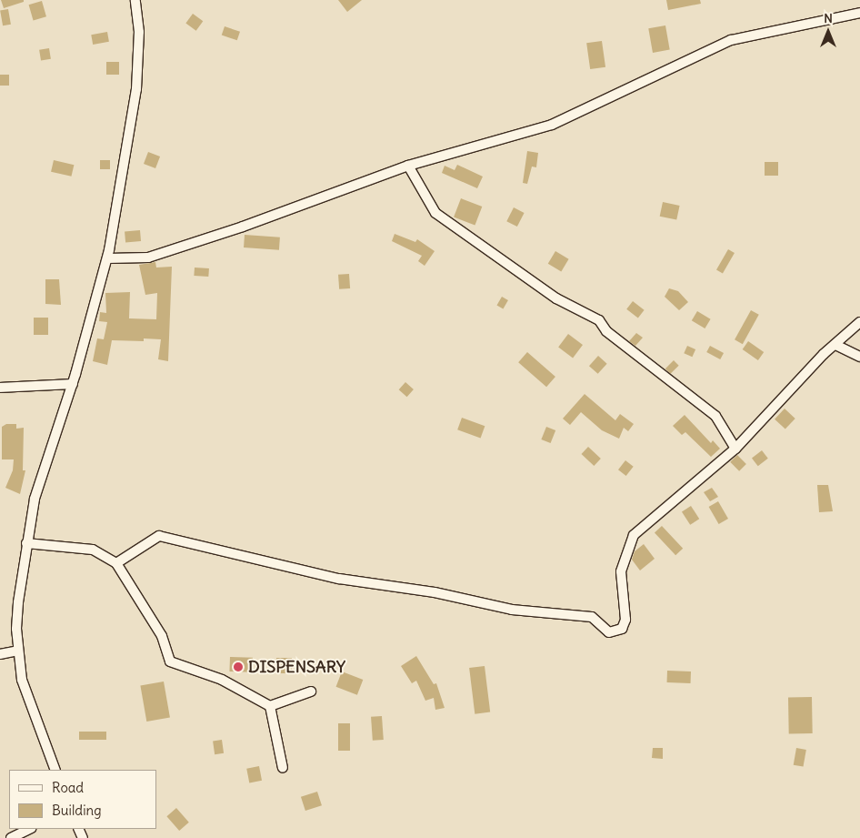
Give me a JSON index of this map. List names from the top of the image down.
{
  "places": ["DISPENSARY"],
  "legend": ["Road", "Building"],
  "north": "top"
}
